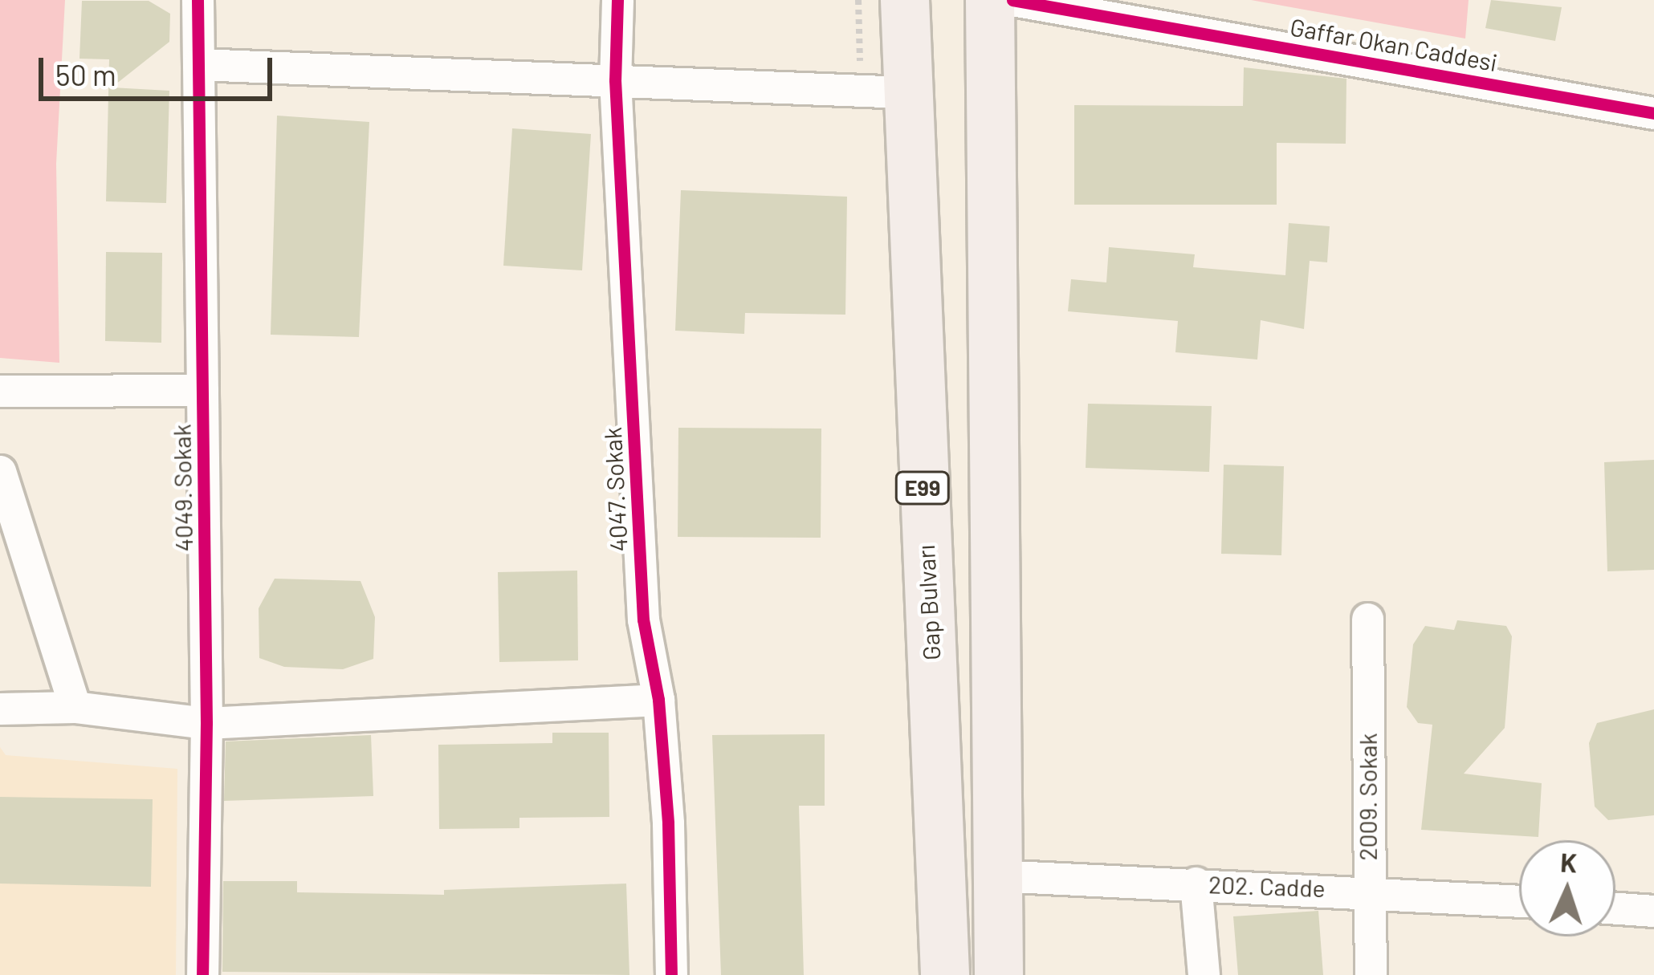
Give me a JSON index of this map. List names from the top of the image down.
{
  "streets": {
    "highway": ["E99", "Gap Bulvarı"],
    "street": [
      "Gaffar Okan Caddesi",
      "4049. Sokak",
      "4047. Sokak",
      "2009. Sokak",
      "202. Cadde"
    ]
  },
  "crossings": [
    ["2009. Sokak", "202. Cadde"]
  ],
  "scale_bar": "50 m",
  "north": "top"
}
